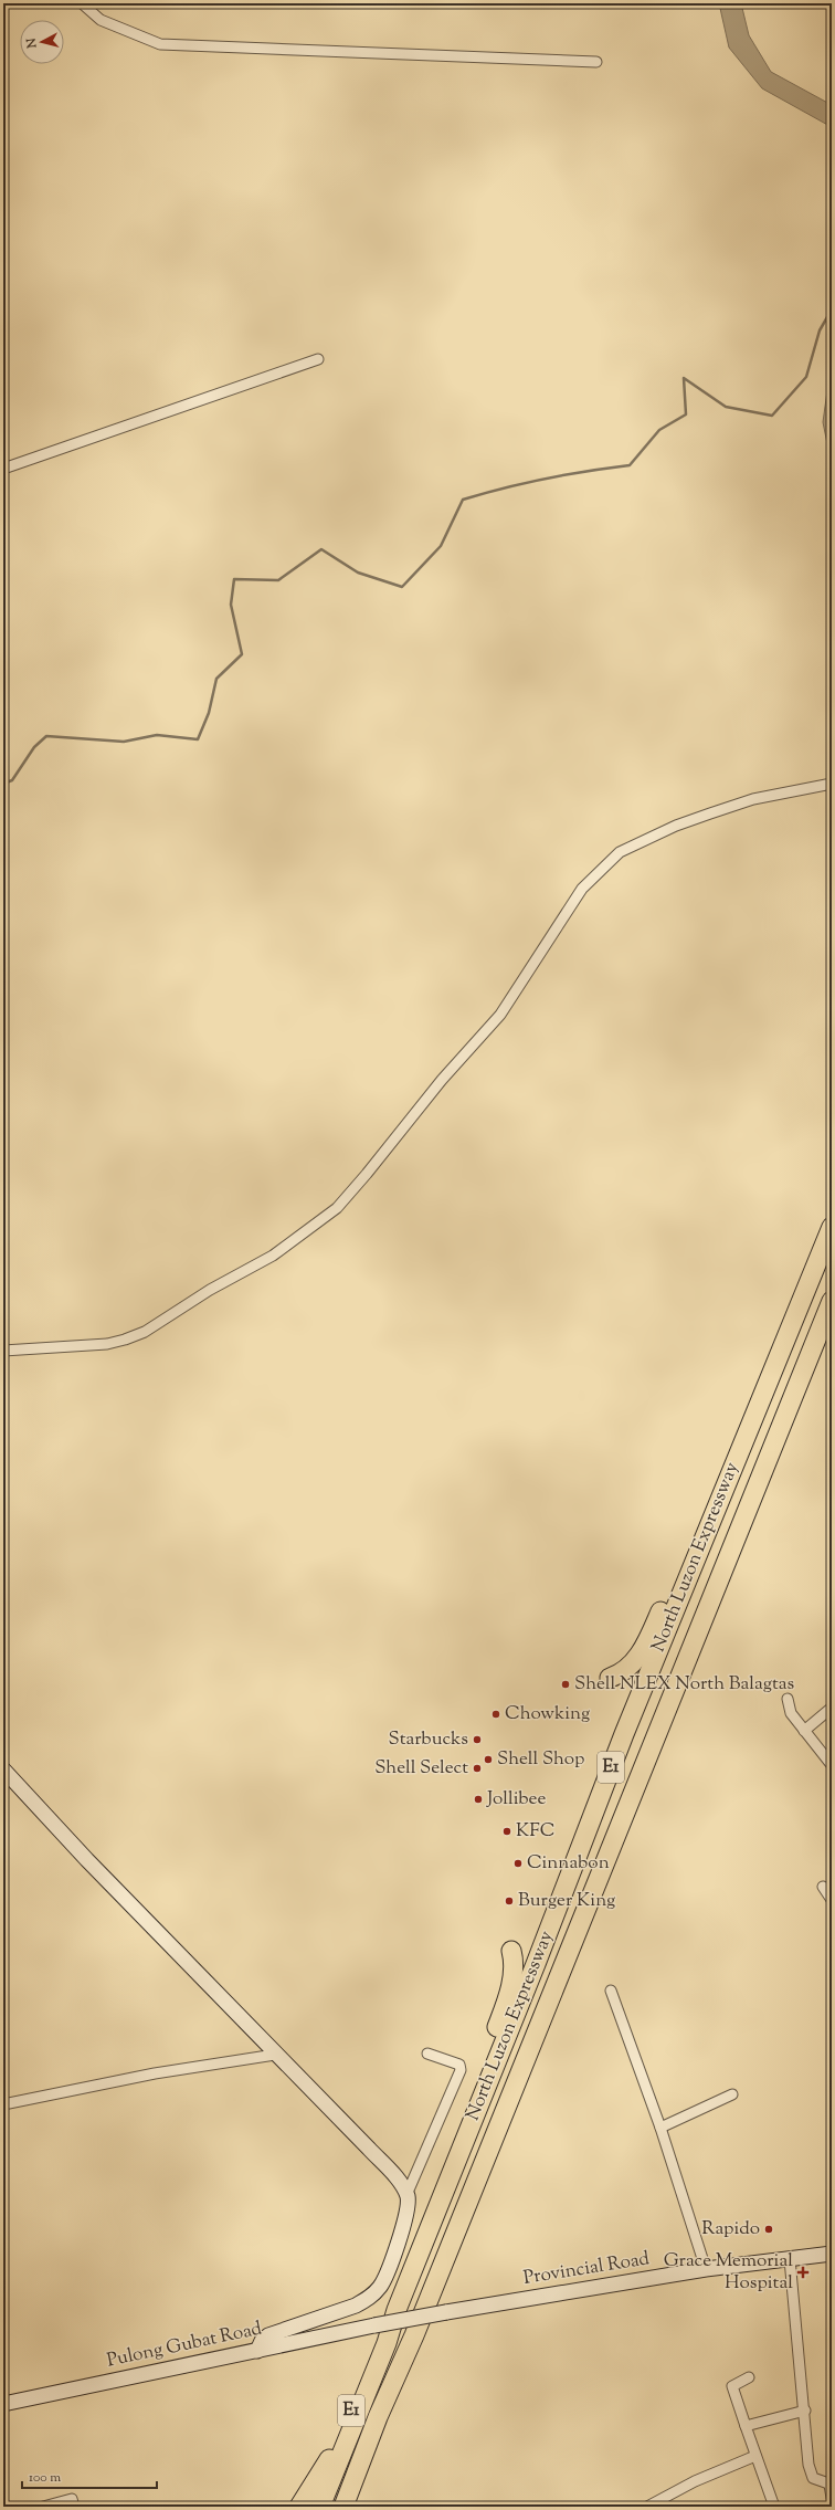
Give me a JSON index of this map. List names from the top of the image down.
{
  "streets": {
    "highway": ["North Luzon Expressway", "E1"],
    "main road": ["Provincial Road", "Pulong Gubat Road"]
  },
  "crossings": [
    ["North Luzon Expressway", "E1"],
    ["Provincial Road", "Pulong Gubat Road"]
  ],
  "places": {
    "other": [
      "Shell NLEX North Balagtas",
      "Chowking",
      "Starbucks",
      "Shell Shop",
      "Shell Select",
      "Jollibee",
      "KFC",
      "Cinnabon",
      "Burger King",
      "Rapido"
    ],
    "health": ["Grace Memorial Hospital"]
  },
  "scale_bar": "100 m",
  "north": "left"
}
